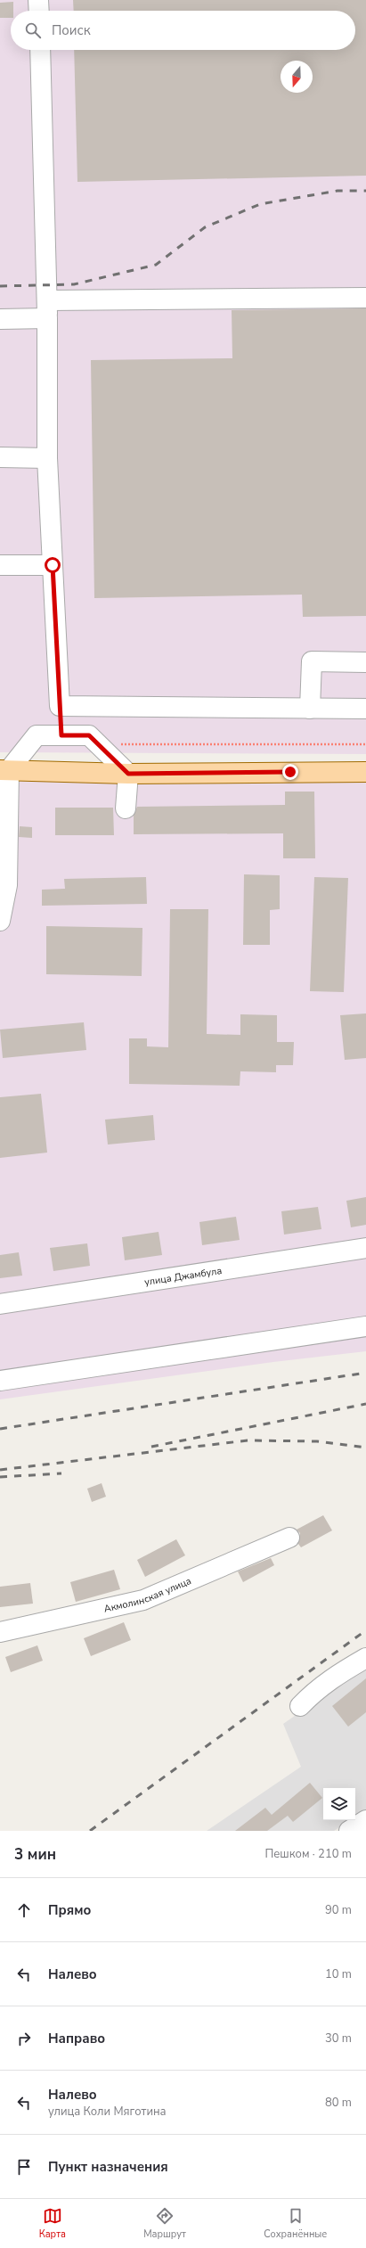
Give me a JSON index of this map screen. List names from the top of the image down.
{
  "streets": {
    "street": ["улица Джамбула", "Акмолинская улица"]
  },
  "north": "bottom",
  "page": {
    "search": "Поиск",
    "heading": ["3 мин", "Пешком · 210 m"],
    "list": [
      ["Прямо", "90 m"],
      ["Налево", "10 m"],
      ["Направо", "30 m"],
      ["Налево", "улица Коли Мяготина", "80 m"],
      "Пункт назначения"
    ],
    "nav": ["Карта", "Маршрут", "Сохранённые"]
  }
}
